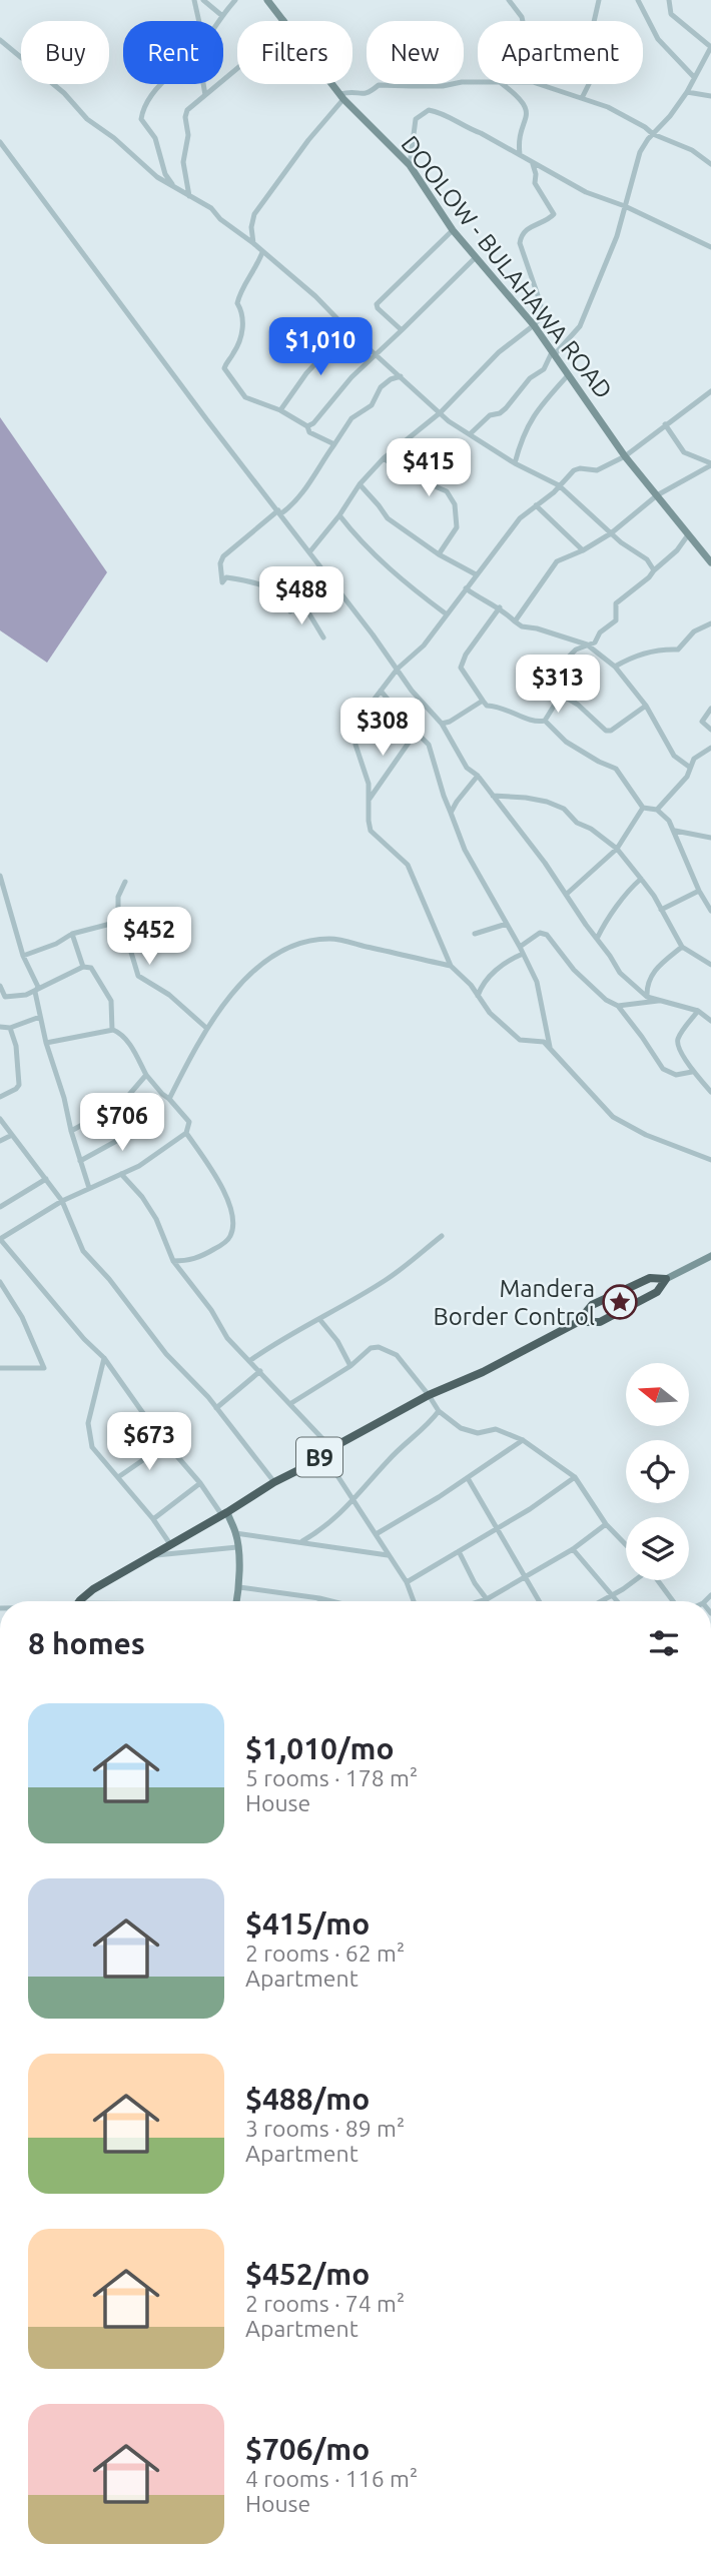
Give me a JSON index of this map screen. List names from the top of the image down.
{
  "streets": {
    "highway": ["B9"],
    "main road": ["DOOLOW - BULAHAWA ROAD"]
  },
  "places": {
    "place": ["Mandera Border Control"]
  },
  "north": "left",
  "page": {
    "chip": [
      "Buy",
      "Rent",
      "Filters",
      "New",
      "Apartment"
    ],
    "price": [
      "$1,010",
      "$415",
      "$488",
      "$313",
      "$308",
      "$452",
      "$706",
      "$673"
    ],
    "heading": "8 homes",
    "list": [
      {
        "name": "$1,010/mo",
        "note": "5 rooms · 178 m² · House"
      },
      {
        "name": "$415/mo",
        "note": "2 rooms · 62 m² · Apartment"
      },
      {
        "name": "$488/mo",
        "note": "3 rooms · 89 m² · Apartment"
      },
      {
        "name": "$452/mo",
        "note": "2 rooms · 74 m² · Apartment"
      },
      {
        "name": "$706/mo",
        "note": "4 rooms · 116 m² · House"
      }
    ]
  }
}
